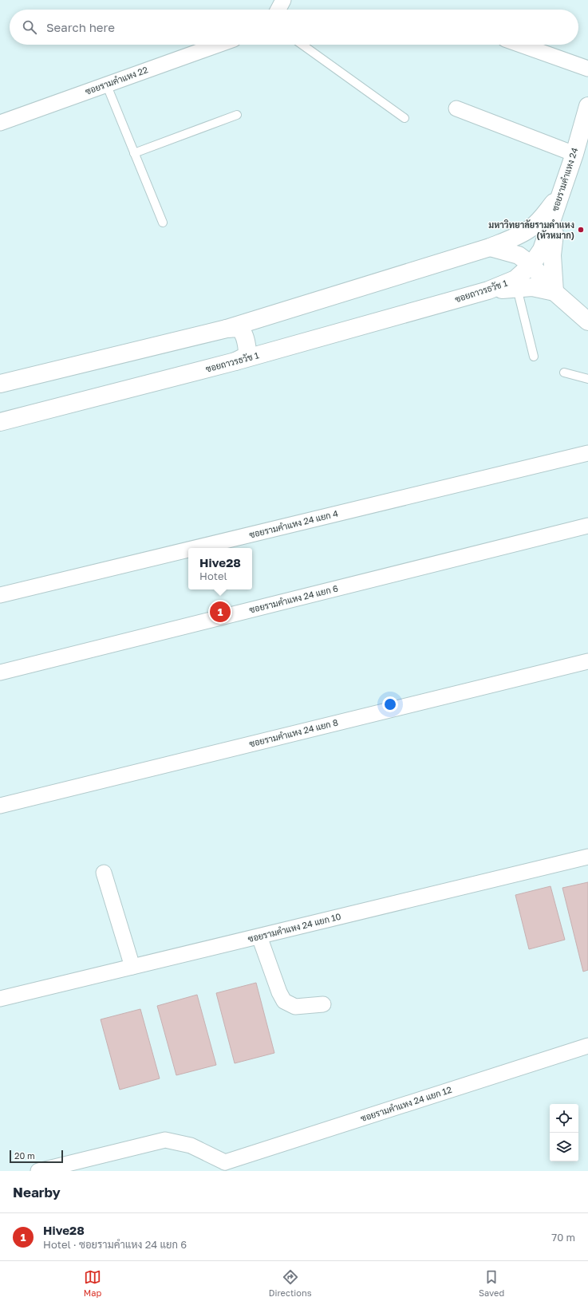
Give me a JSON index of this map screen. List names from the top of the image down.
{
  "streets": {
    "main road": ["ซอยรามคำแหง 24", "ซอยถาวรธวัช 1"],
    "street": [
      "ซอยรามคำแหง 22",
      "ซอยรามคำแหง 24 แยก 4",
      "ซอยรามคำแหง 24 แยก 6",
      "ซอยรามคำแหง 24 แยก 8",
      "ซอยรามคำแหง 24 แยก 10",
      "ซอยรามคำแหง 24 แยก 12"
    ]
  },
  "crossings": [
    ["ซอยรามคำแหง 24", "ซอยถาวรธวัช 1"]
  ],
  "places": ["มหาวิทยาลัยรามคำแหง (หัวหมาก)"],
  "scale_bar": "20 m",
  "page": {
    "search": "Search here",
    "popup": ["Hive28", "Hotel"],
    "pins": "1",
    "scale": "20 m",
    "heading": "Nearby",
    "list": [
      {
        "mark": "1",
        "name": "Hive28",
        "note": "Hotel · ซอยรามคำแหง 24 แยก 6",
        "value": "70 m"
      }
    ],
    "nav": ["Map", "Directions", "Saved"]
  }
}
